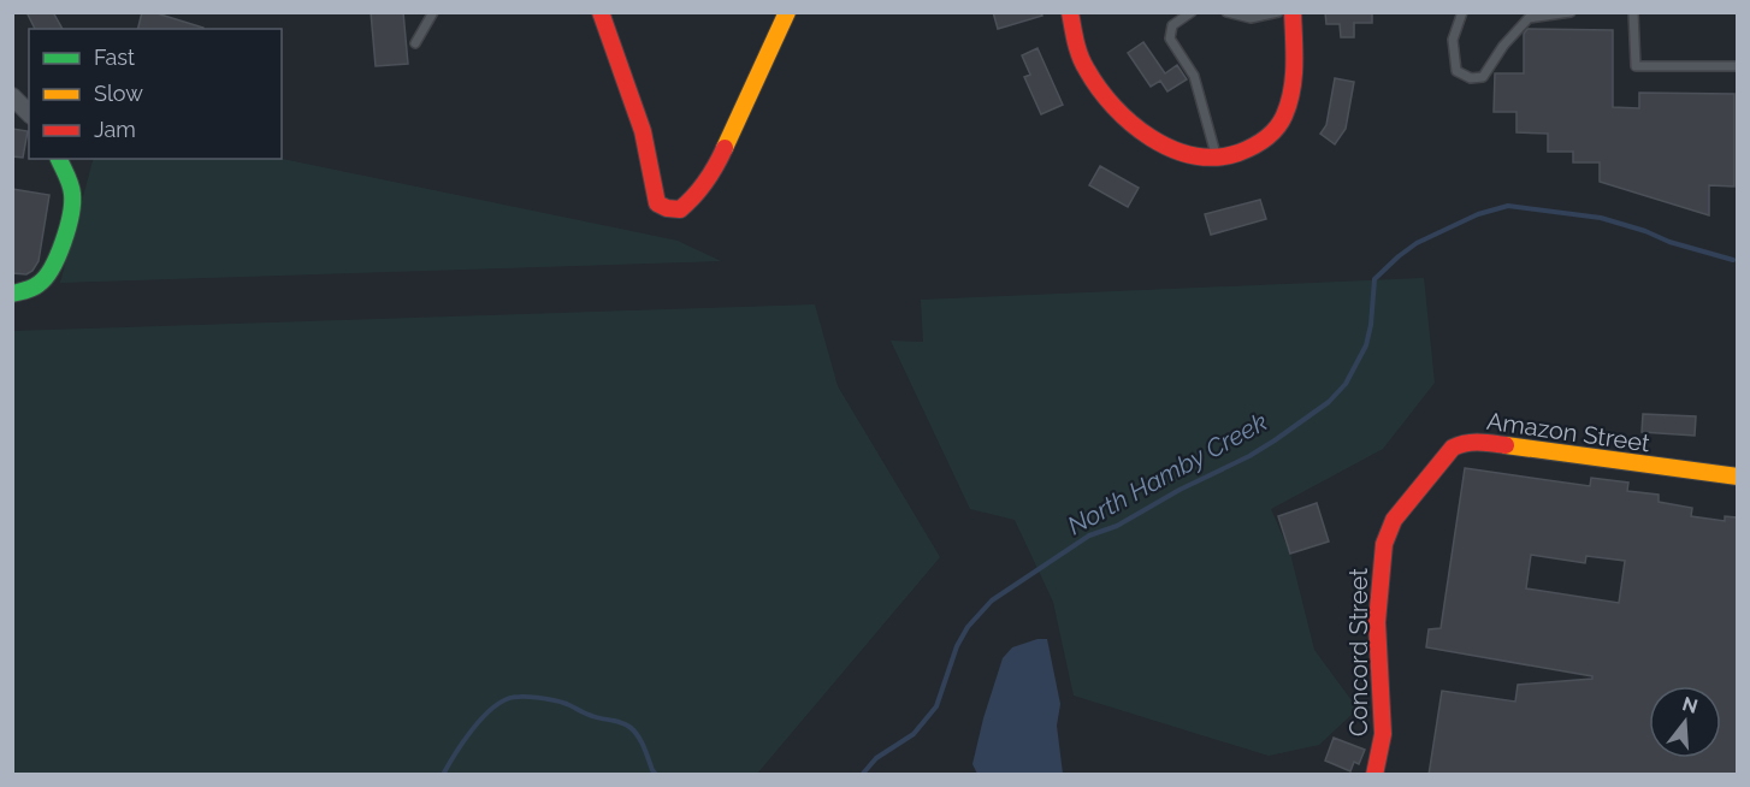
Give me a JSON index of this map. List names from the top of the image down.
{
  "streets": {
    "street": ["Amazon Street", "Concord Street"]
  },
  "crossings": [
    ["Amazon Street", "Concord Street"]
  ],
  "water": ["North Hamby Creek"],
  "legend": ["Fast", "Slow", "Jam"],
  "north": "top"
}
